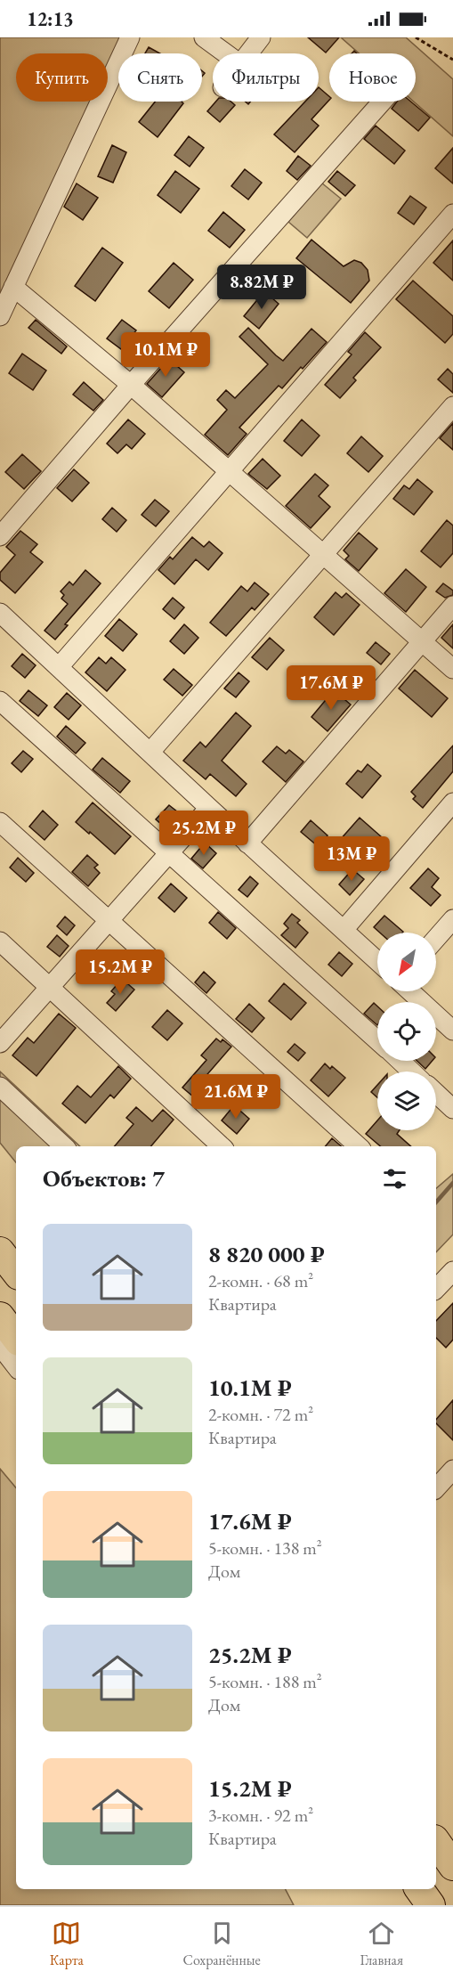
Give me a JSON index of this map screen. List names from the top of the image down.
{
  "north": "bottom left",
  "page": {
    "status": "12:13",
    "chip": [
      "Купить",
      "Снять",
      "Фильтры",
      "Новое"
    ],
    "price": [
      "8.82M ₽",
      "10.1M ₽",
      "17.6M ₽",
      "25.2M ₽",
      "13M ₽",
      "15.2M ₽",
      "21.6M ₽"
    ],
    "heading": "Объектов: 7",
    "list": [
      {
        "name": "8 820 000 ₽",
        "note": "2-комн. · 68 m² · Квартира"
      },
      {
        "name": "10.1M ₽",
        "note": "2-комн. · 72 m² · Квартира"
      },
      {
        "name": "17.6M ₽",
        "note": "5-комн. · 138 m² · Дом"
      },
      {
        "name": "25.2M ₽",
        "note": "5-комн. · 188 m² · Дом"
      },
      {
        "name": "15.2M ₽",
        "note": "3-комн. · 92 m² · Квартира"
      }
    ],
    "tabs": ["Карта", "Сохранённые", "Главная"]
  }
}
